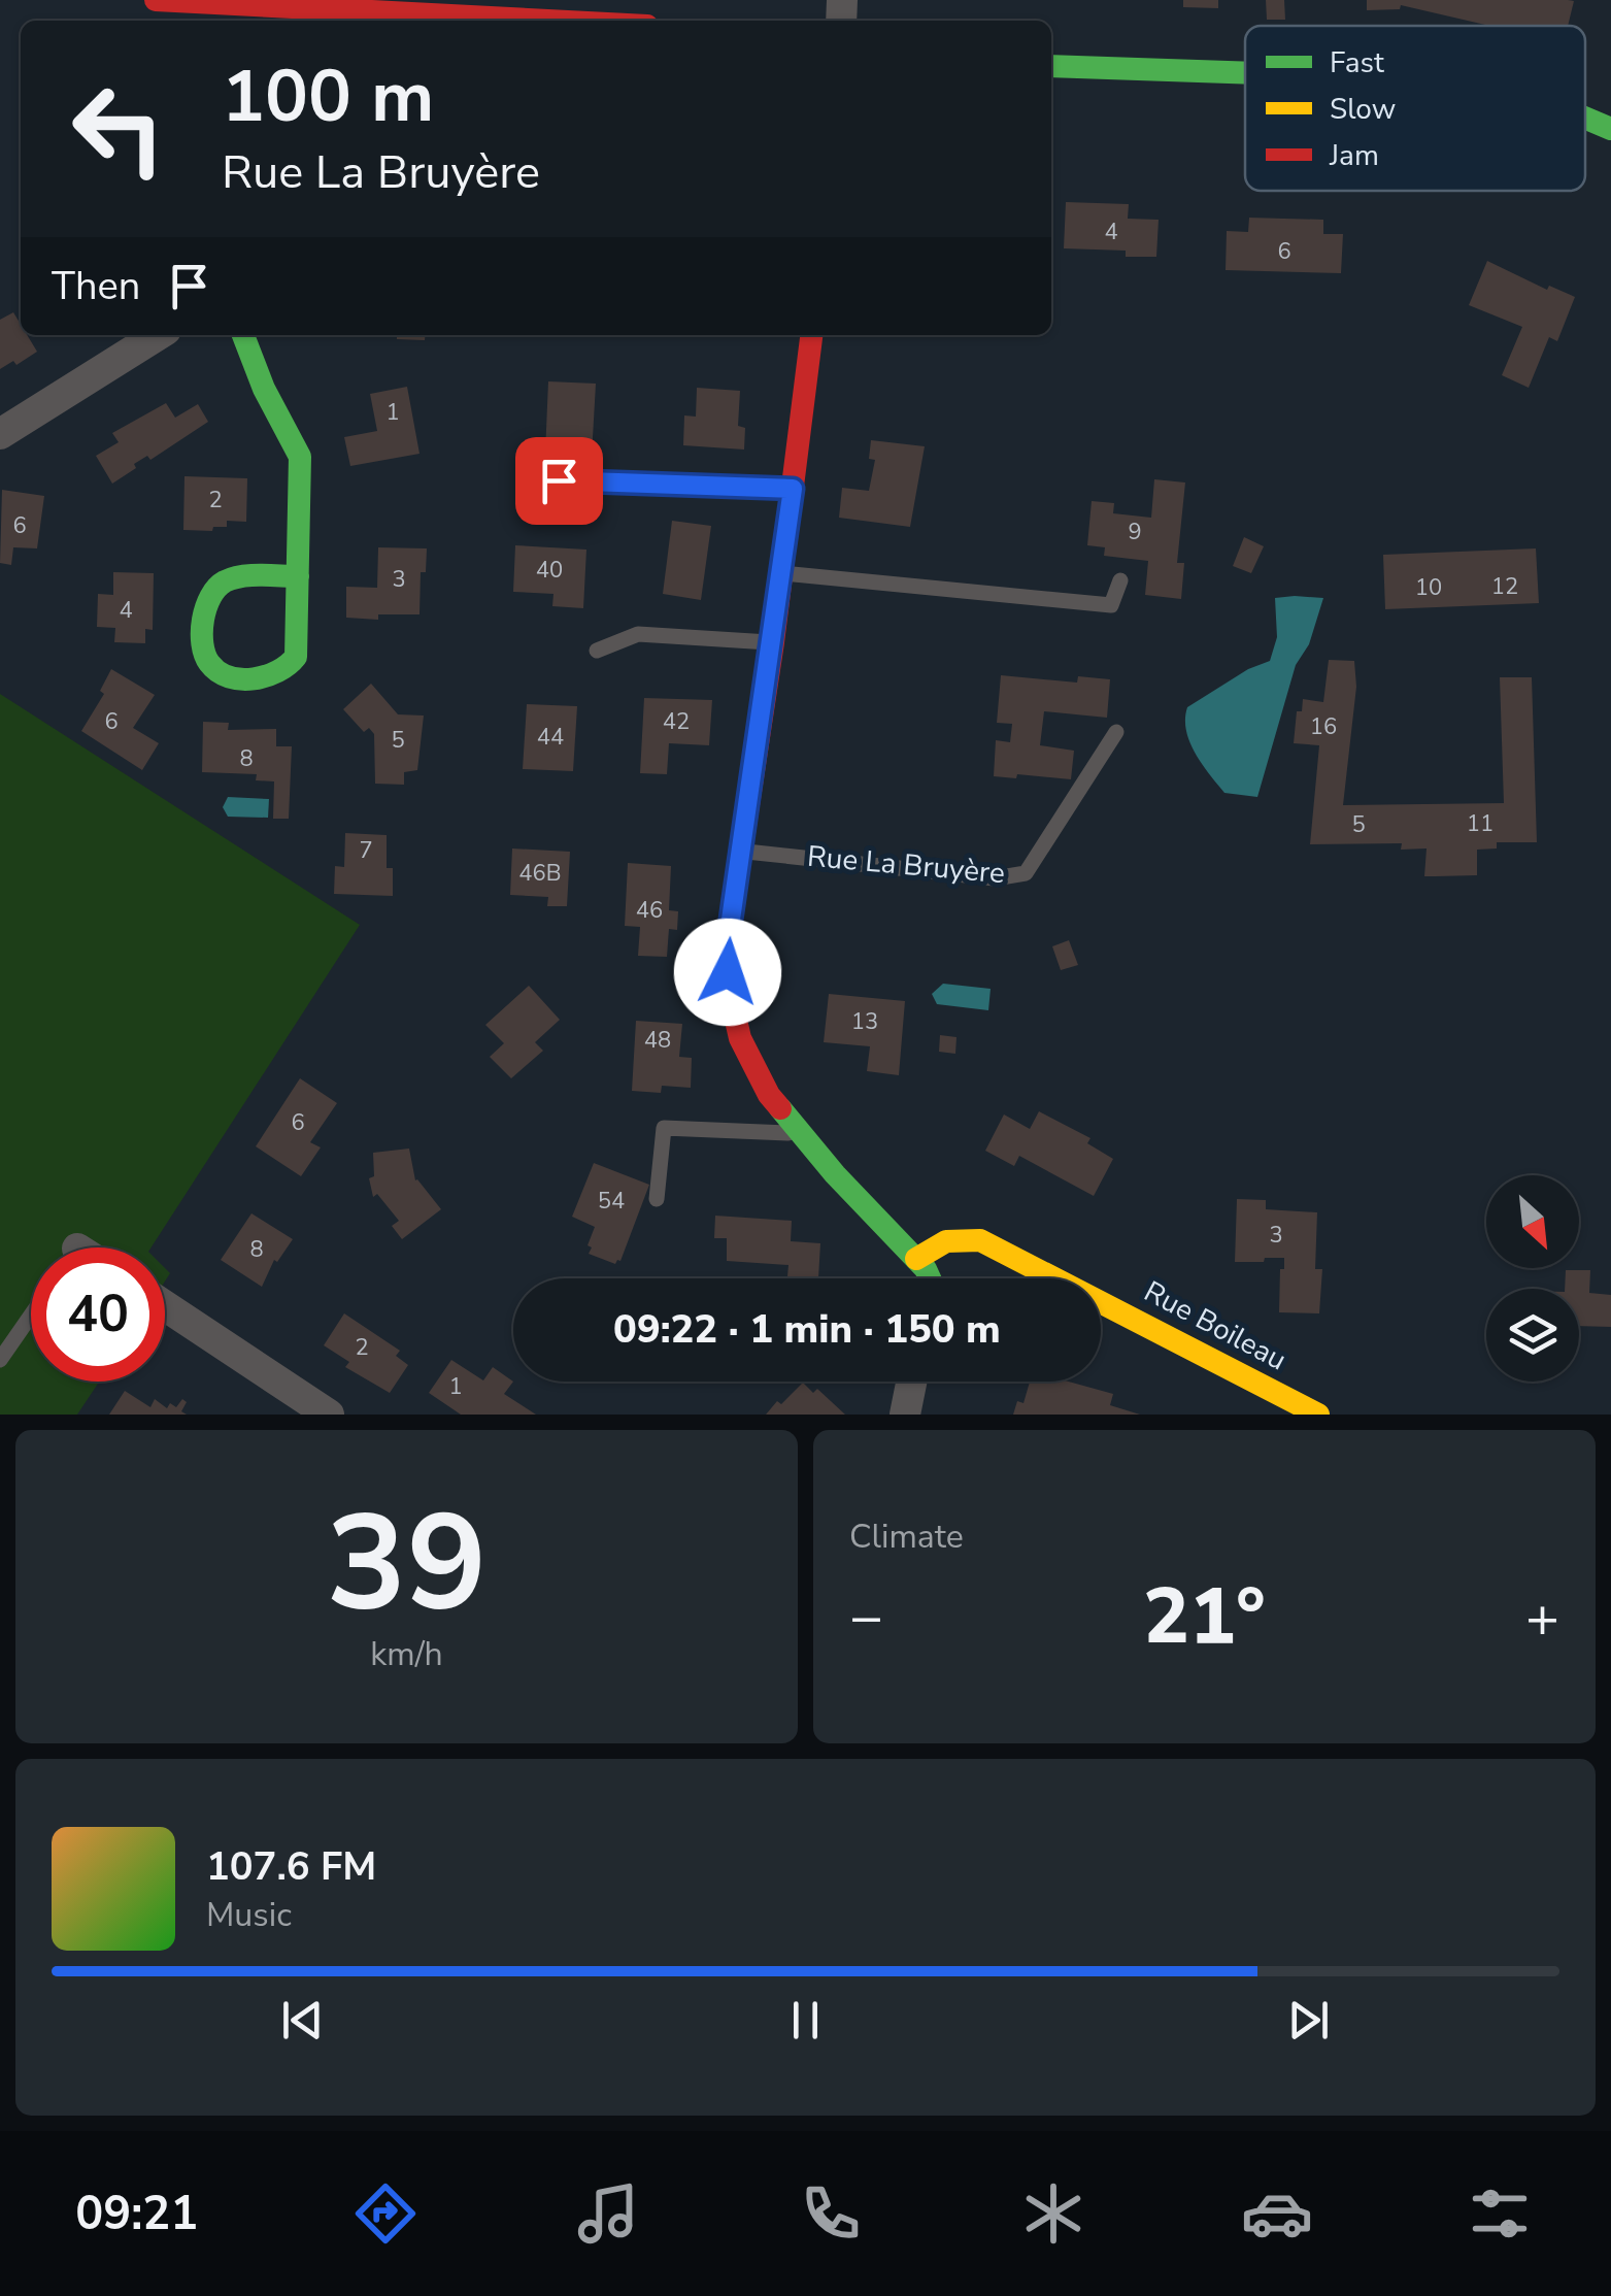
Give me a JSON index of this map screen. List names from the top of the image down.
{
  "streets": {
    "street": ["Rue Boileau"],
    "lane": ["Rue La Bruyère"]
  },
  "house_numbers": [
    "4",
    "6",
    "1",
    "2",
    "6",
    "9",
    "40",
    "3",
    "12",
    "10",
    "4",
    "6",
    "42",
    "16",
    "44",
    "5",
    "8",
    "11",
    "5",
    "7",
    "46B",
    "46",
    "13",
    "48",
    "6",
    "54",
    "3",
    "8",
    "2",
    "1"
  ],
  "legend": ["Fast", "Slow", "Jam"],
  "north": "bottom right",
  "page": {
    "turn": ["100 m", "Rue La Bruyère"],
    "then": "Then",
    "limit": "40",
    "trip": "09:22 · 1 min · 150 m",
    "tile": [
      ["39", "km/h"],
      "Climate"
    ],
    "heat": ["−", "21°", "+"],
    "song": ["107.6 FM", "Music"],
    "tabs": "09:21"
  }
}
